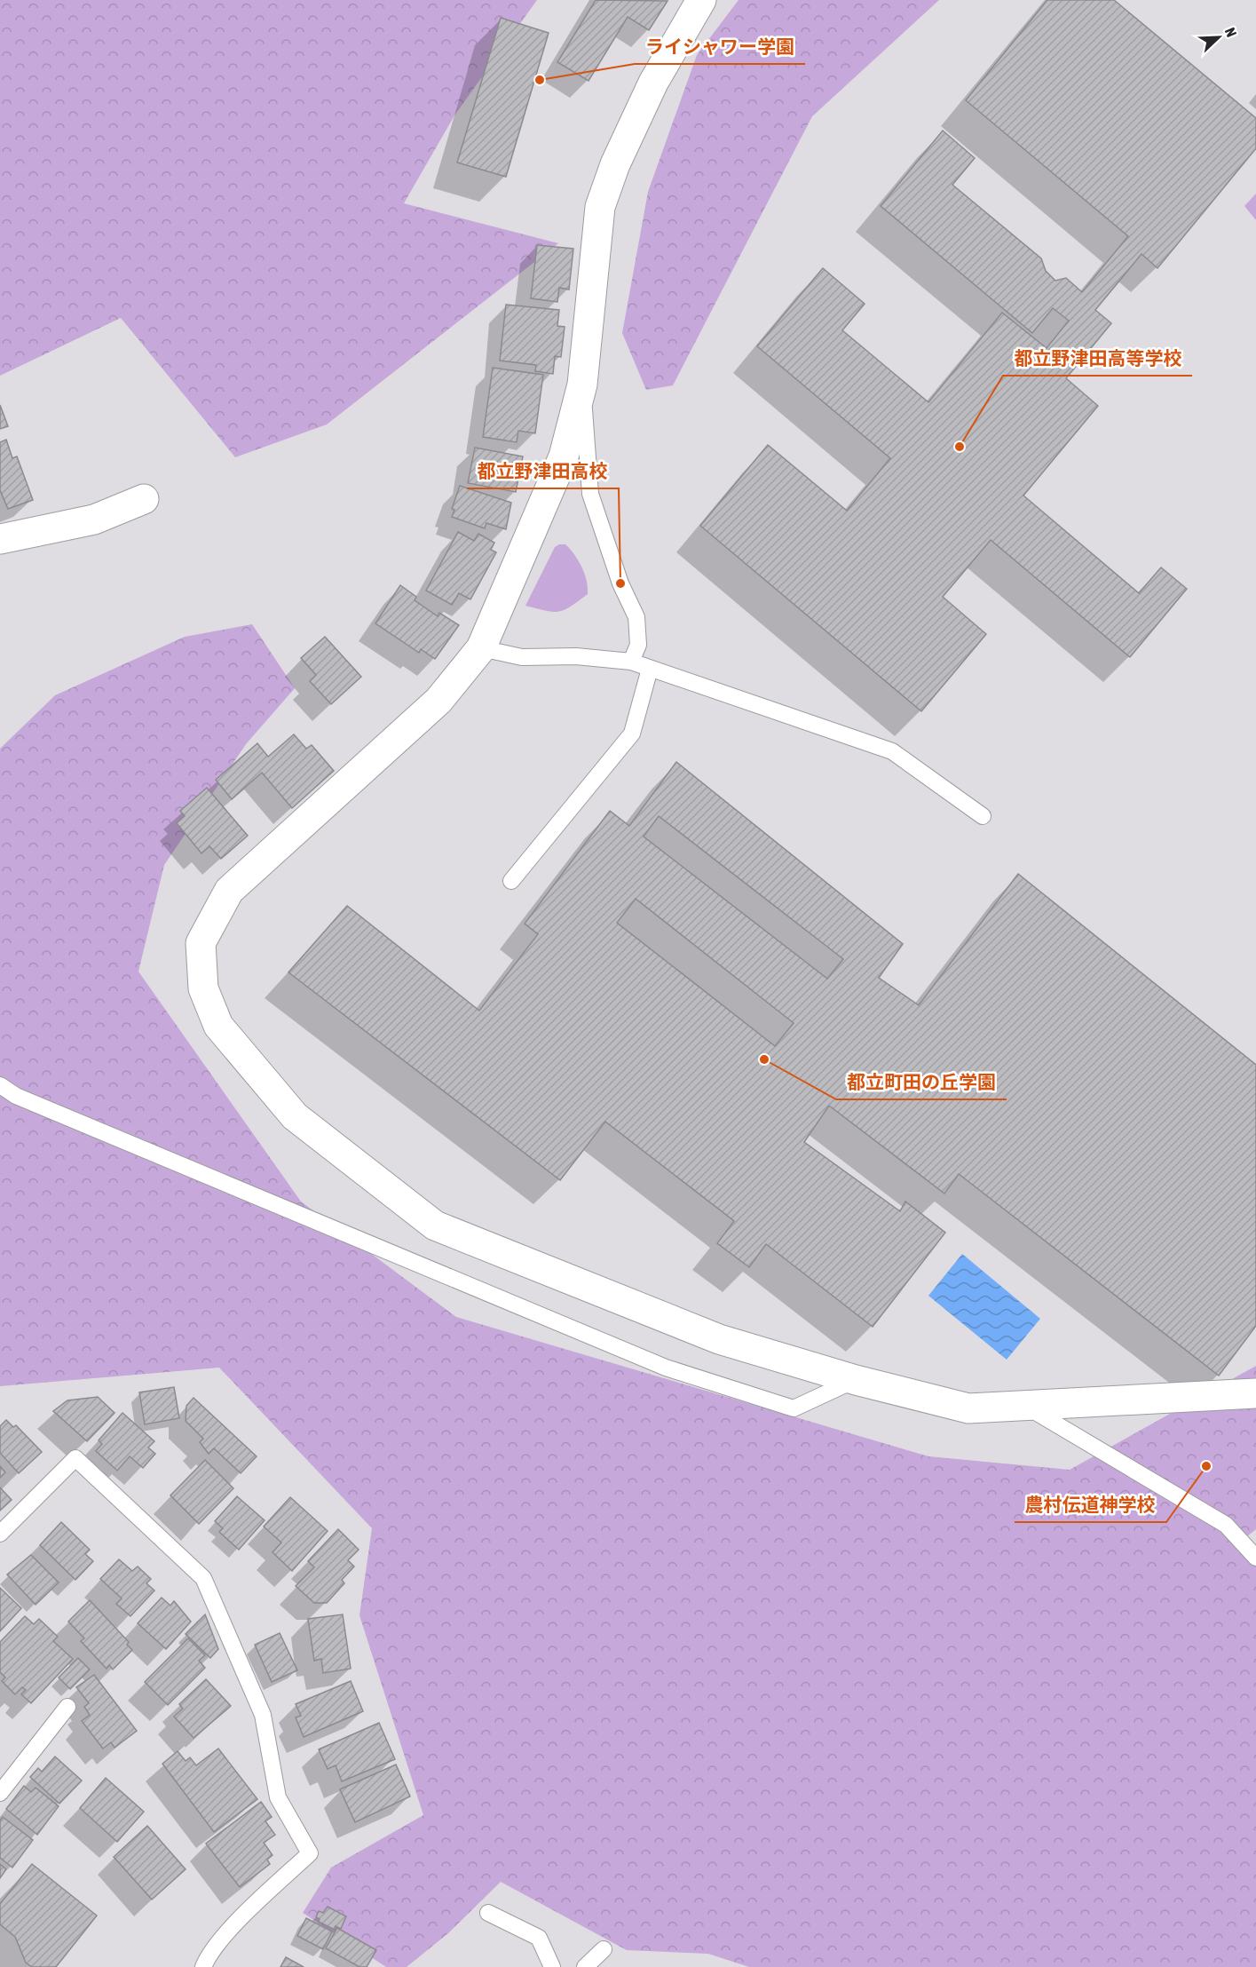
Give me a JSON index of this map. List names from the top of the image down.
{
  "places": [
    "ライシャワー学園",
    "都立野津田高等学校",
    "都立野津田高校",
    "都立町田の丘学園",
    "農村伝道神学校"
  ],
  "north": "top right"
}
